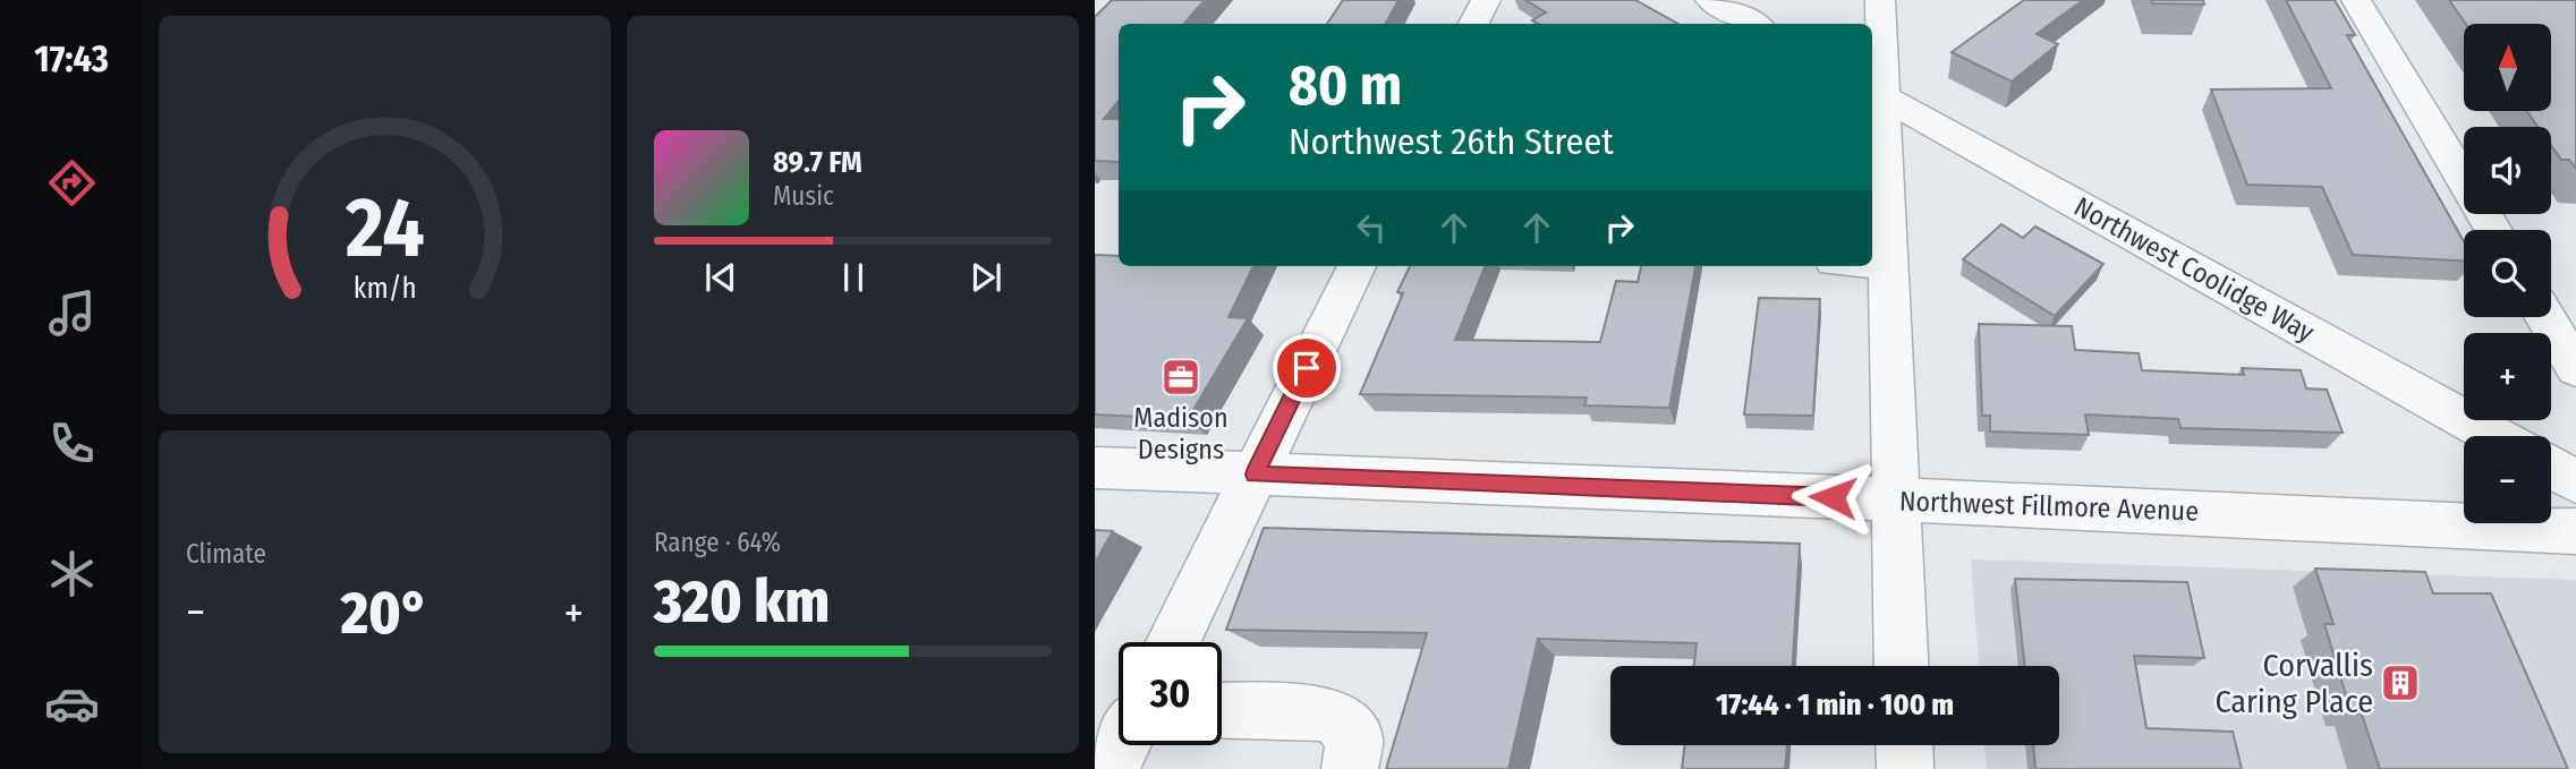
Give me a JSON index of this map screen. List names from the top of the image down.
{
  "streets": {
    "street": ["Northwest Coolidge Way", "Northwest Fillmore Avenue"]
  },
  "places": {
    "office": ["Madison Designs"],
    "building": ["Corvallis Caring Place"]
  },
  "north": "top",
  "page": {
    "tabs": "17:43",
    "map_buttons": ["+", "−"],
    "turn": ["80 m", "Northwest 26th Street"],
    "song": ["89.7 FM", "Music"],
    "tile": [
      "Climate",
      ["Range · 64%", "320 km"]
    ],
    "heat": ["−", "20°", "+"],
    "limit": "30",
    "trip": "17:44 · 1 min · 100 m",
    "gauge": ["24", "km/h"]
  }
}
